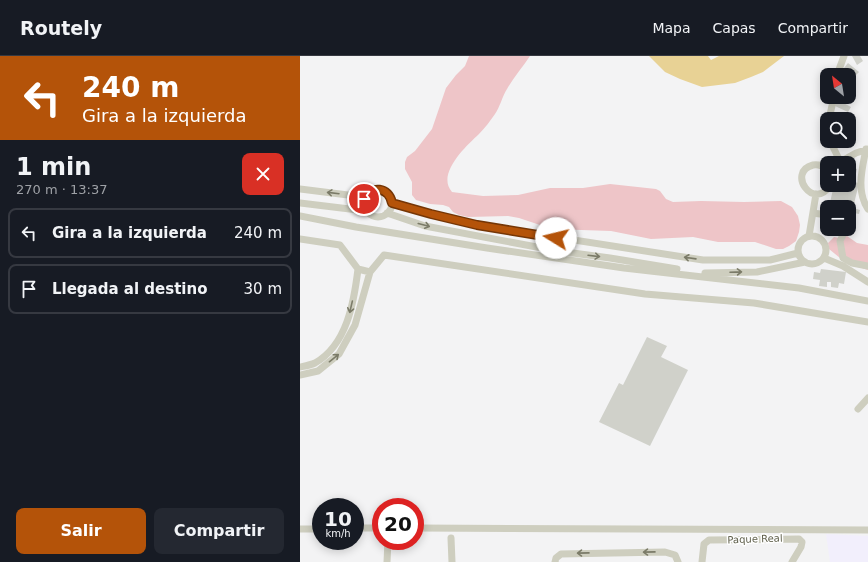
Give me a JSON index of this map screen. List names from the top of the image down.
{
  "streets": {
    "street": ["Paque Real"]
  },
  "north": "top left",
  "page": {
    "header": "Routely",
    "nav": ["Mapa", "Capas", "Compartir"],
    "turn": ["240 m", "Gira a la izquierda"],
    "map_buttons": ["+", "−"],
    "heading": ["1 min", "270 m · 13:37"],
    "list": [
      {
        "name": "Gira a la izquierda",
        "value": "240 m"
      },
      {
        "name": "Llegada al destino",
        "value": "30 m"
      }
    ],
    "speed": "10 km/h",
    "limit": "20",
    "buttons": ["Salir", "Compartir"]
  }
}
